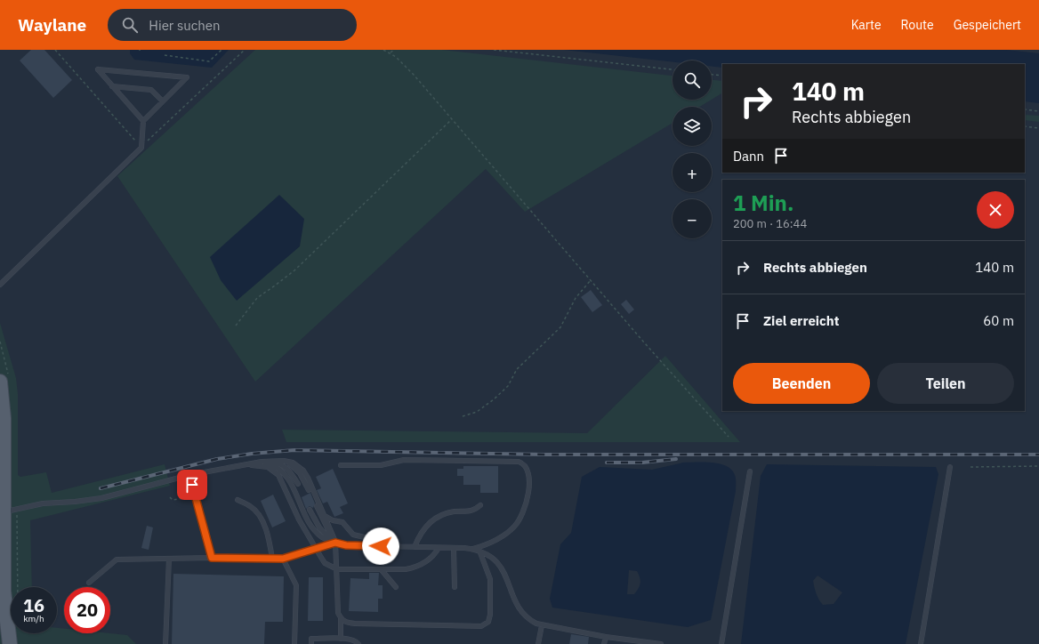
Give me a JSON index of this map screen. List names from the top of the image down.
{
  "page": {
    "header": "Waylane",
    "search": "Hier suchen",
    "nav": ["Karte", "Route", "Gespeichert"],
    "map_buttons": ["+", "−"],
    "turn": ["140 m", "Rechts abbiegen"],
    "then": "Dann",
    "heading": ["1 Min.", "200 m · 16:44"],
    "list": [
      {
        "name": "Rechts abbiegen",
        "value": "140 m"
      },
      {
        "name": "Ziel erreicht",
        "value": "60 m"
      }
    ],
    "buttons": ["Beenden", "Teilen"],
    "speed": "16 km/h",
    "limit": "20"
  }
}
